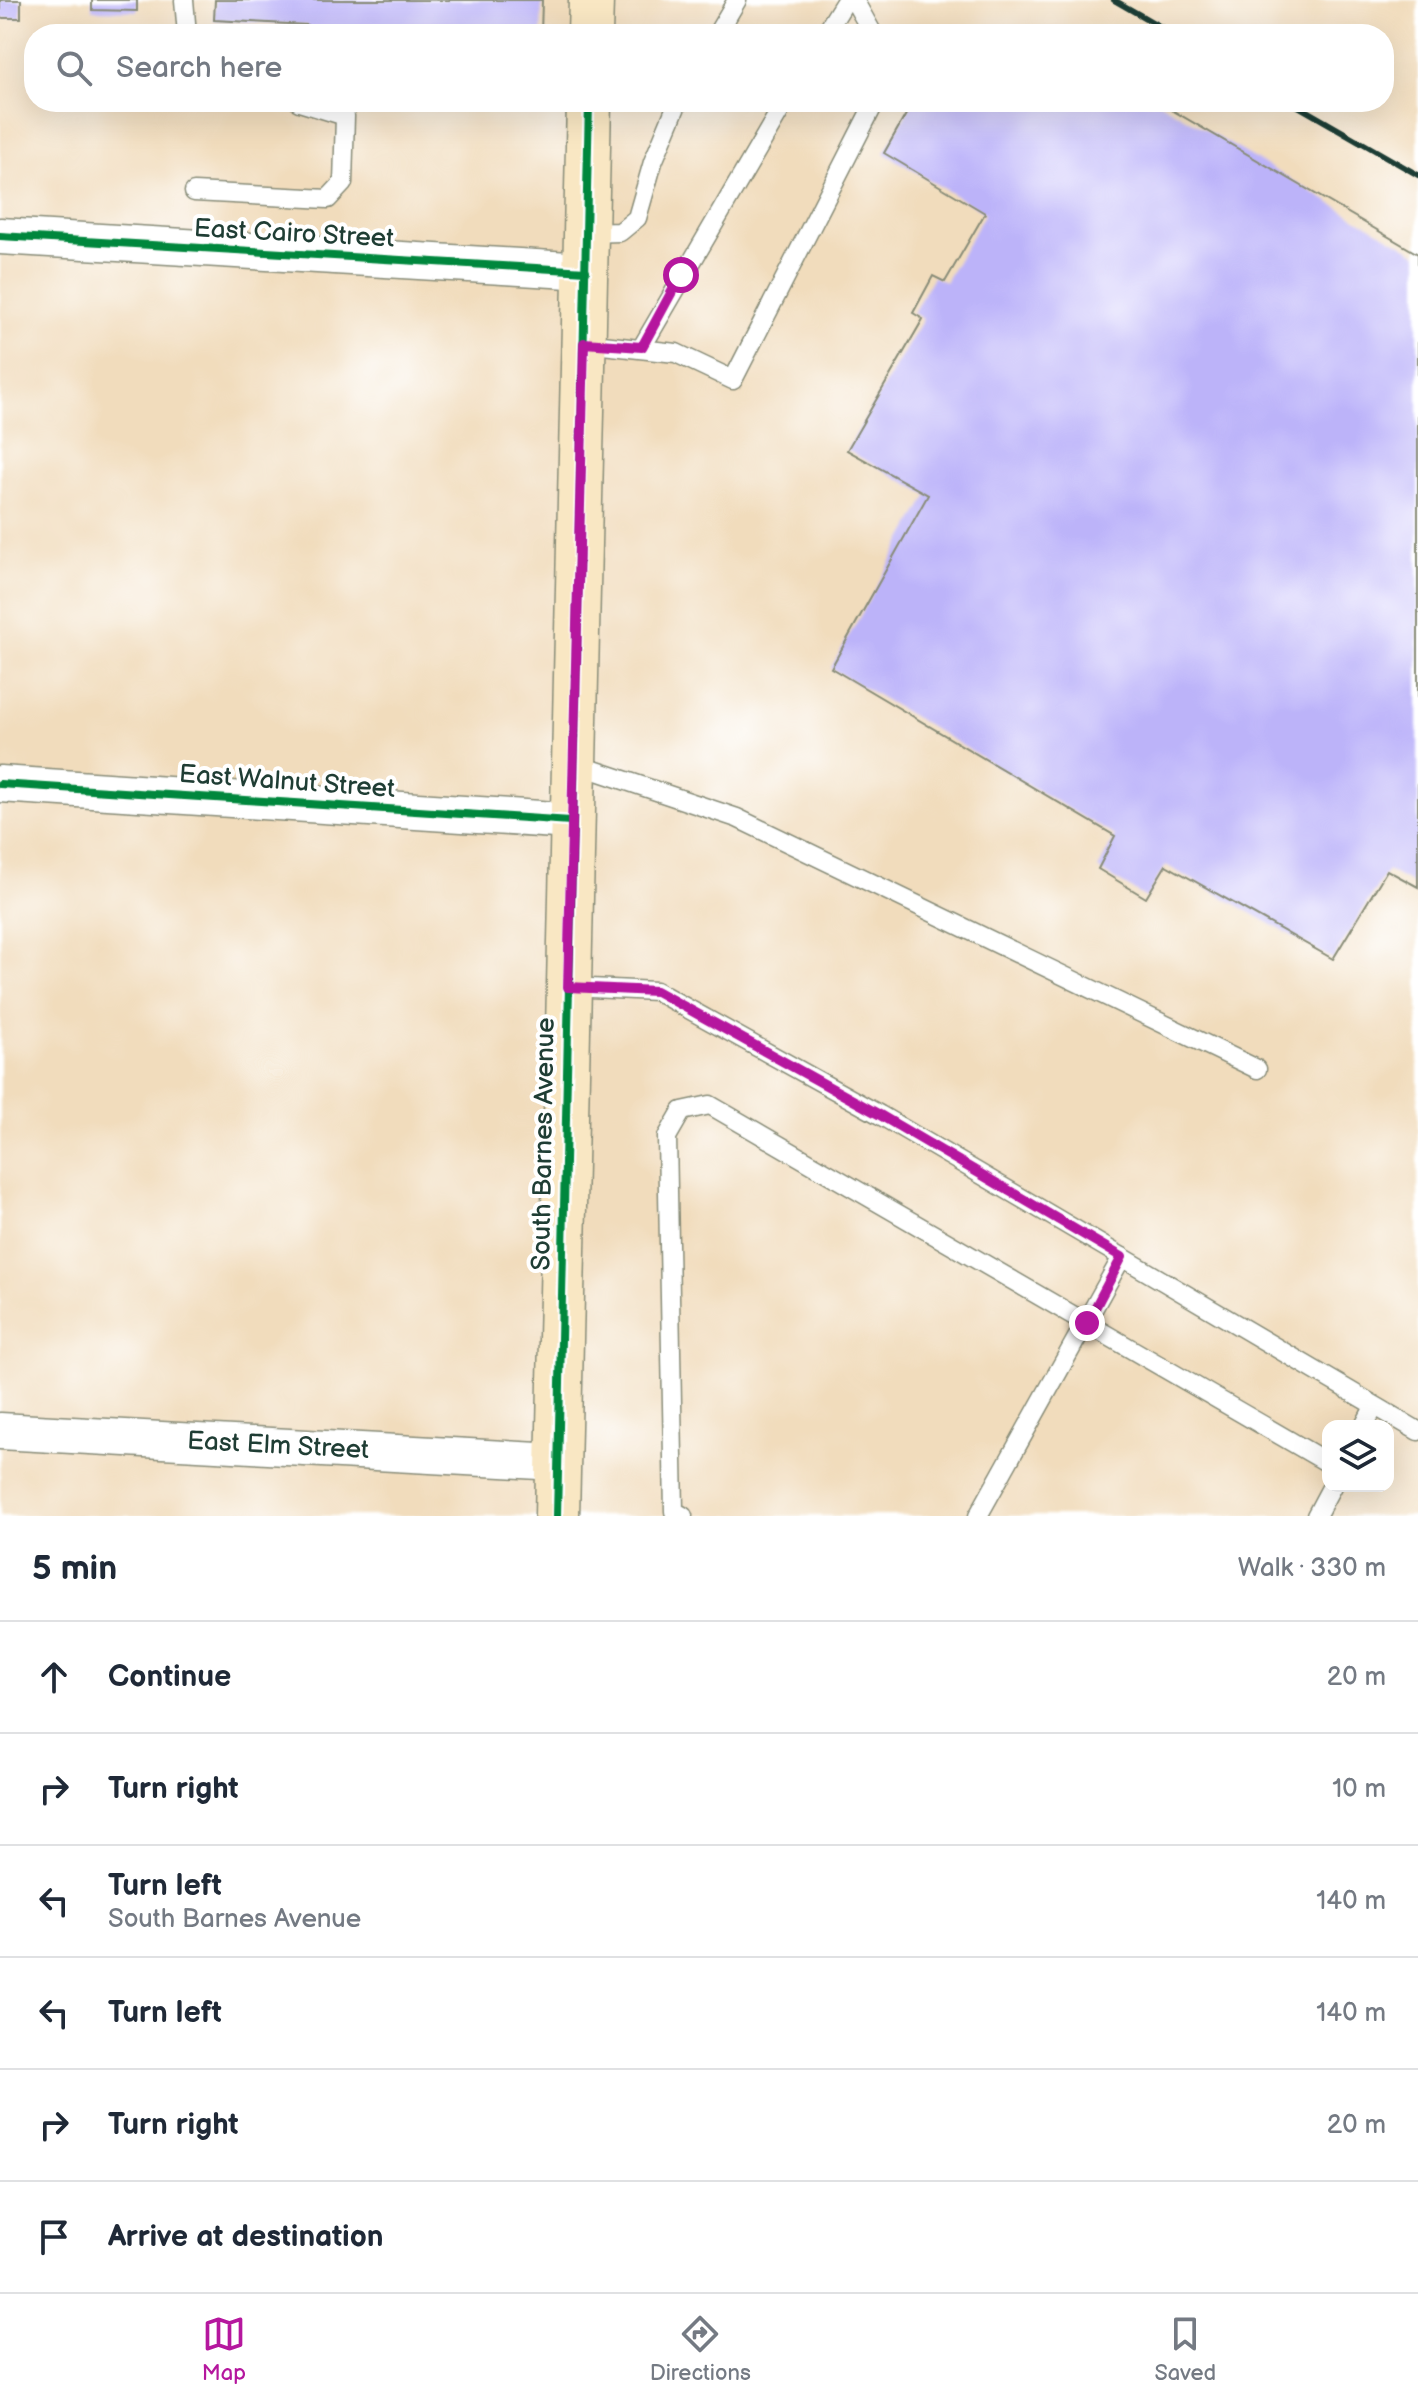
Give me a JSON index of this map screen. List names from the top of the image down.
{
  "streets": {
    "street": [
      "East Cairo Street",
      "East Walnut Street",
      "South Barnes Avenue",
      "East Elm Street"
    ]
  },
  "crossings": [
    ["East Cairo Street", "South Barnes Avenue"],
    ["East Walnut Street", "South Barnes Avenue"],
    ["South Barnes Avenue", "East Elm Street"]
  ],
  "page": {
    "search": "Search here",
    "heading": ["5 min", "Walk · 330 m"],
    "list": [
      ["Continue", "20 m"],
      ["Turn right", "10 m"],
      ["Turn left", "South Barnes Avenue", "140 m"],
      ["Turn left", "140 m"],
      ["Turn right", "20 m"],
      "Arrive at destination"
    ],
    "nav": ["Map", "Directions", "Saved"]
  }
}
